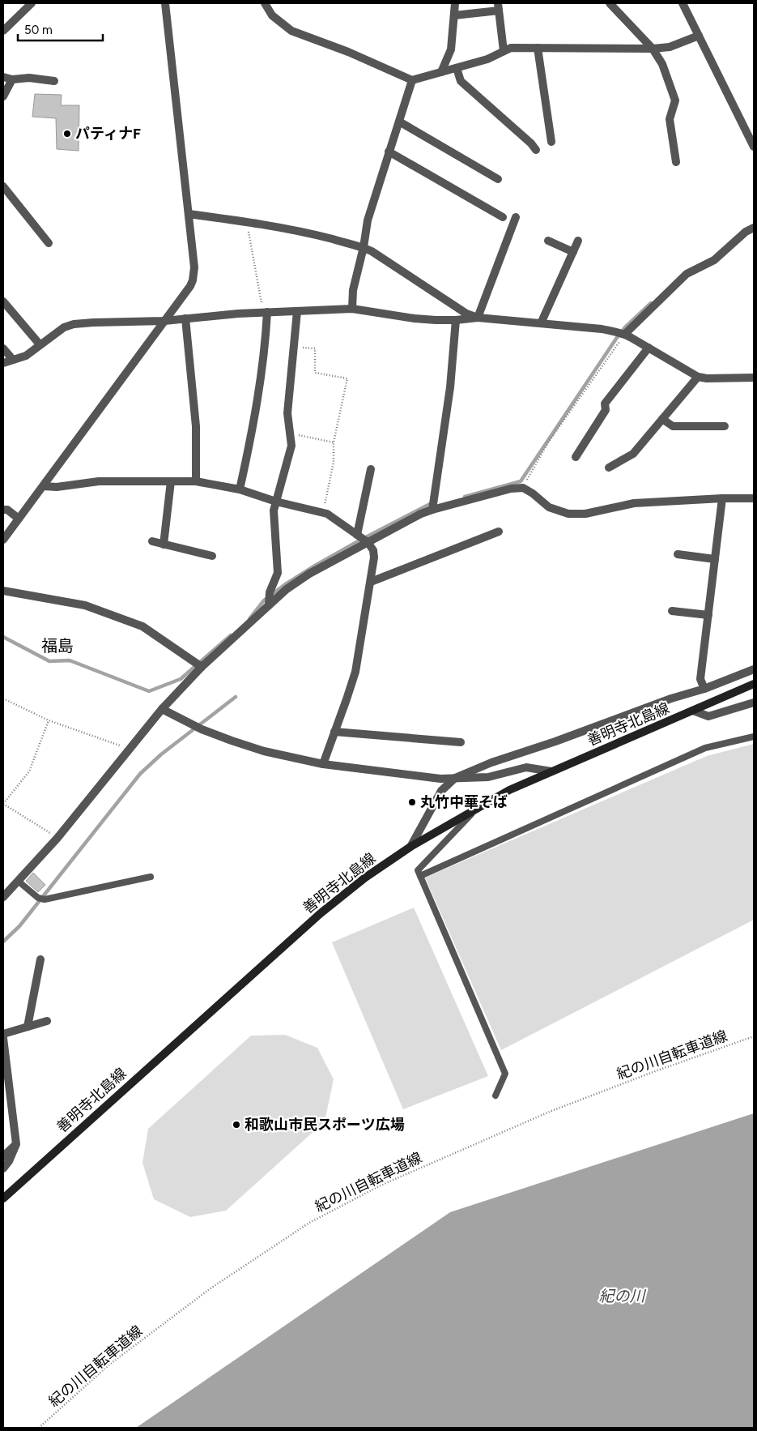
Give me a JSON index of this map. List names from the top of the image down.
{
  "streets": {
    "main road": ["善明寺北島線"],
    "path": ["紀の川自転車道線"]
  },
  "districts": ["福島"],
  "water": ["紀の川"],
  "places": ["パティナF", "丸竹中華そば", "和歌山市民スポーツ広場"],
  "scale_bar": "50 m"
}
